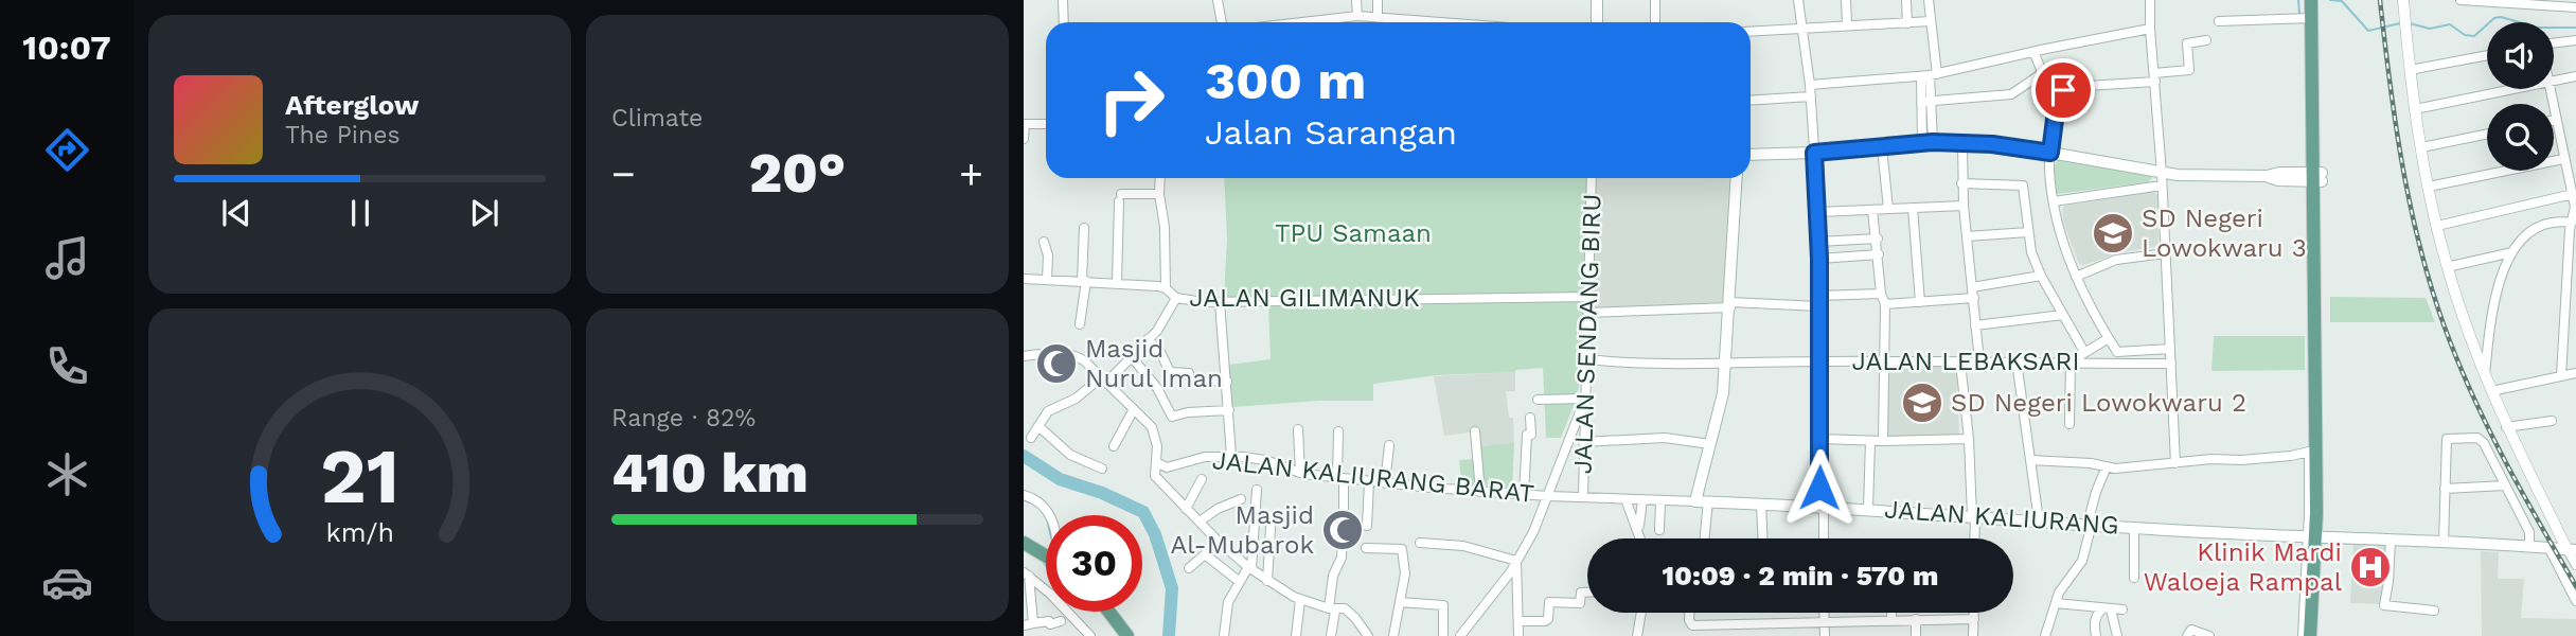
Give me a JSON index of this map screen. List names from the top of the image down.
{
  "streets": {
    "main road": ["JALAN KALIURANG"],
    "street": [
      "JALAN GILIMANUK",
      "JALAN SENDANG BIRU",
      "JALAN LEBAKSARI",
      "JALAN KALIURANG BARAT"
    ]
  },
  "crossings": [
    ["JALAN GILIMANUK", "JALAN SENDANG BIRU"],
    ["JALAN SENDANG BIRU", "JALAN LEBAKSARI"],
    ["JALAN SENDANG BIRU", "JALAN KALIURANG BARAT"],
    ["JALAN KALIURANG BARAT", "JALAN KALIURANG"]
  ],
  "parks": ["TPU Samaan"],
  "places": {
    "school or university": ["SD Negeri Lowokwaru 3", "SD Negeri Lowokwaru 2"],
    "mosque": ["Masjid Nurul Iman", "Masjid Al-Mubarok"],
    "hospital": ["Klinik Mardi Waloeja Rampal"]
  },
  "page": {
    "tabs": "10:07",
    "tile": [
      "Climate",
      ["Range · 82%", "410 km"]
    ],
    "turn": ["300 m", "Jalan Sarangan"],
    "song": ["Afterglow", "The Pines"],
    "heat": ["−", "20°", "+"],
    "limit": "30",
    "trip": "10:09 · 2 min · 570 m",
    "gauge": ["21", "km/h"]
  }
}
